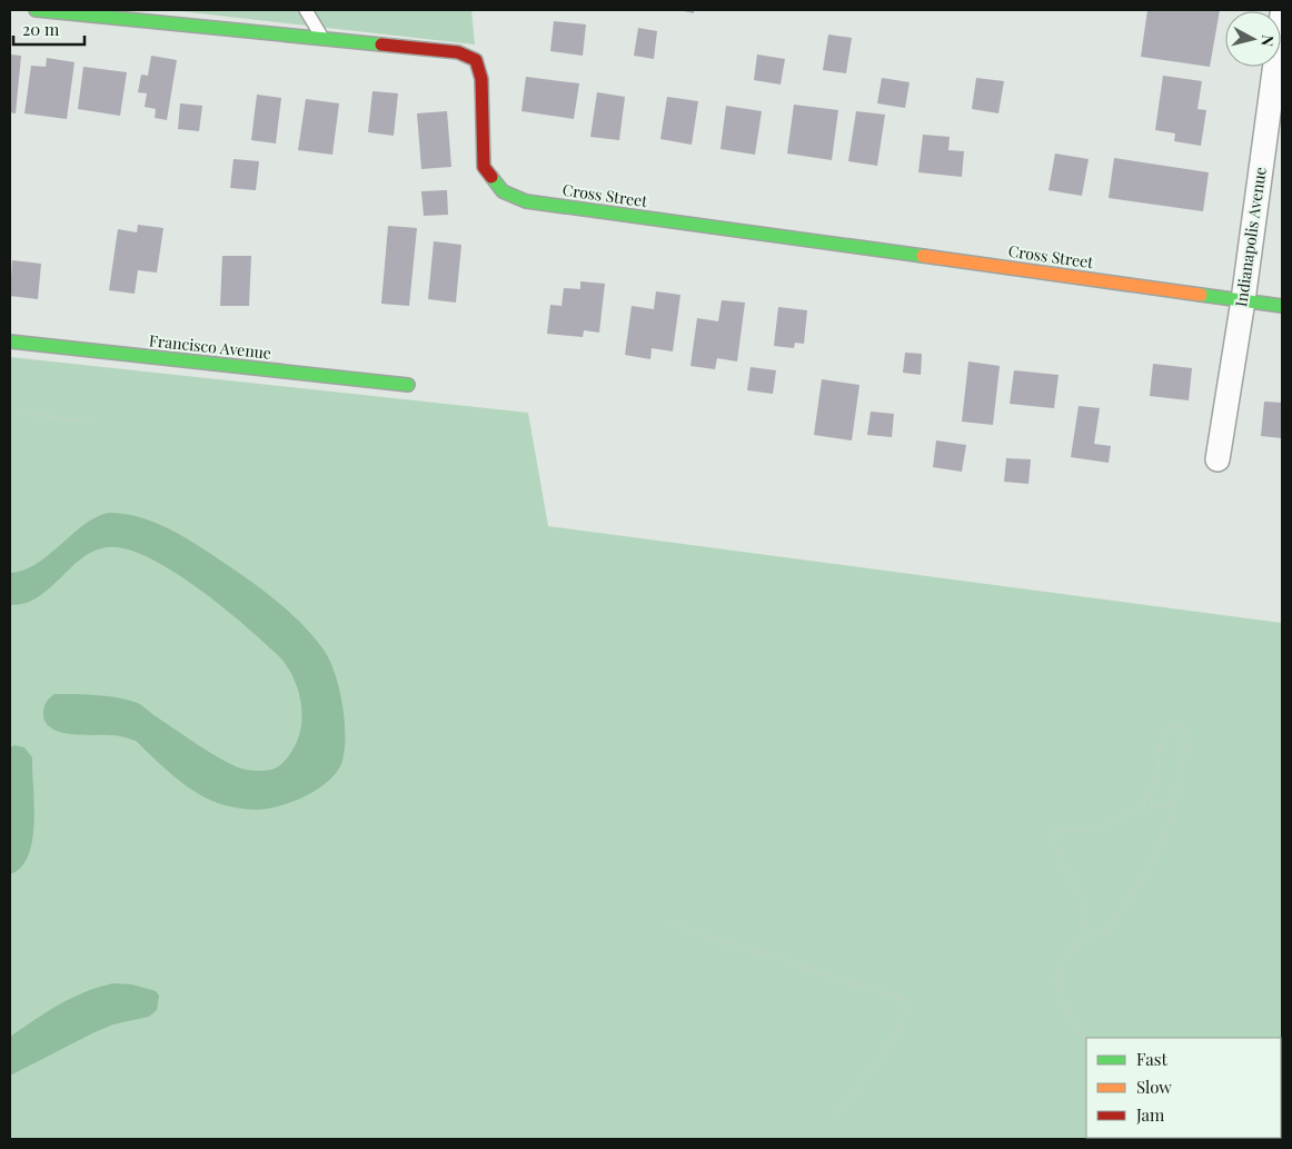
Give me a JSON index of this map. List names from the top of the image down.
{
  "streets": {
    "street": ["Cross Street", "Indianapolis Avenue", "Francisco Avenue"]
  },
  "crossings": [
    ["Cross Street", "Indianapolis Avenue"]
  ],
  "legend": ["Fast", "Slow", "Jam"],
  "scale_bar": "20 m",
  "north": "right"
}
